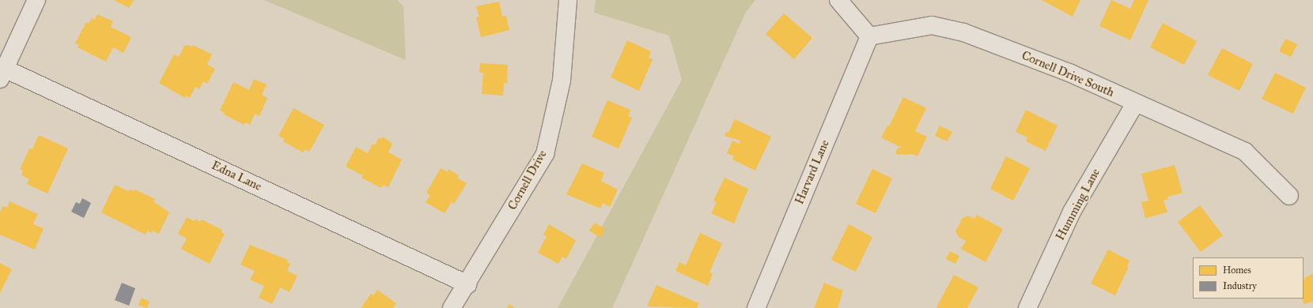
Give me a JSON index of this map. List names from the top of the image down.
{
  "streets": {
    "street": [
      "Cornell Drive South",
      "Harvard Lane",
      "Edna Lane",
      "Cornell Drive",
      "Humming Lane"
    ]
  },
  "crossings": [
    ["Cornell Drive South", "Harvard Lane"],
    ["Cornell Drive South", "Humming Lane"],
    ["Edna Lane", "Cornell Drive"]
  ],
  "legend": ["Homes", "Industry"]
}
